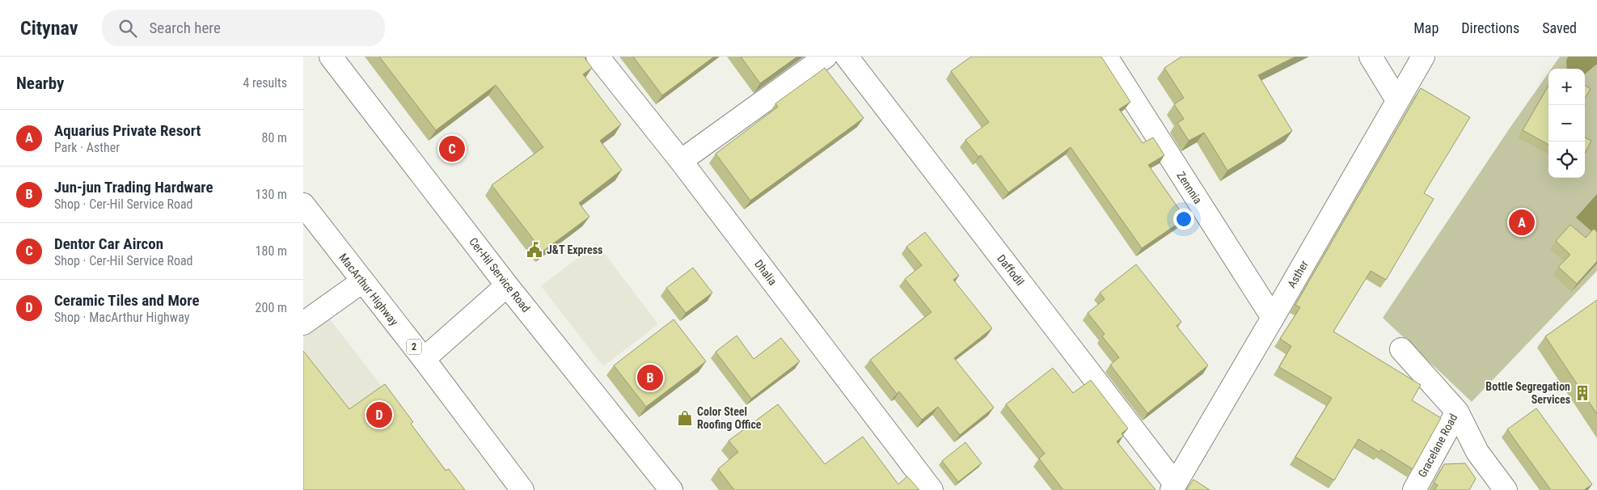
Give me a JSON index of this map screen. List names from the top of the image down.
{
  "streets": {
    "main road": [
      "Zennnia",
      "Daffodil",
      "Dhalia",
      "Asther",
      "Cer-Hil Service Road",
      "MacArthur Highway",
      "2",
      "Gracelane Road"
    ]
  },
  "crossings": [
    ["Zennnia", "Asther"],
    ["Daffodil", "Asther"]
  ],
  "places": {
    "public building": ["J&T Express"],
    "building": ["Bottle Segregation Services"],
    "shop": ["Color Steel Roofing Office"]
  },
  "page": {
    "header": "Citynav",
    "search": "Search here",
    "nav": ["Map", "Directions", "Saved"],
    "heading": ["Nearby", "4 results"],
    "map_buttons": ["+", "−"],
    "list": [
      {
        "mark": "A",
        "name": "Aquarius Private Resort",
        "note": "Park · Asther",
        "value": "80 m"
      },
      {
        "mark": "B",
        "name": "Jun-jun Trading Hardware",
        "note": "Shop · Cer-Hil Service Road",
        "value": "130 m"
      },
      {
        "mark": "C",
        "name": "Dentor Car Aircon",
        "note": "Shop · Cer-Hil Service Road",
        "value": "180 m"
      },
      {
        "mark": "D",
        "name": "Ceramic Tiles and More",
        "note": "Shop · MacArthur Highway",
        "value": "200 m"
      }
    ],
    "pins": [
      "C",
      "A",
      "B",
      "D"
    ]
  }
}
